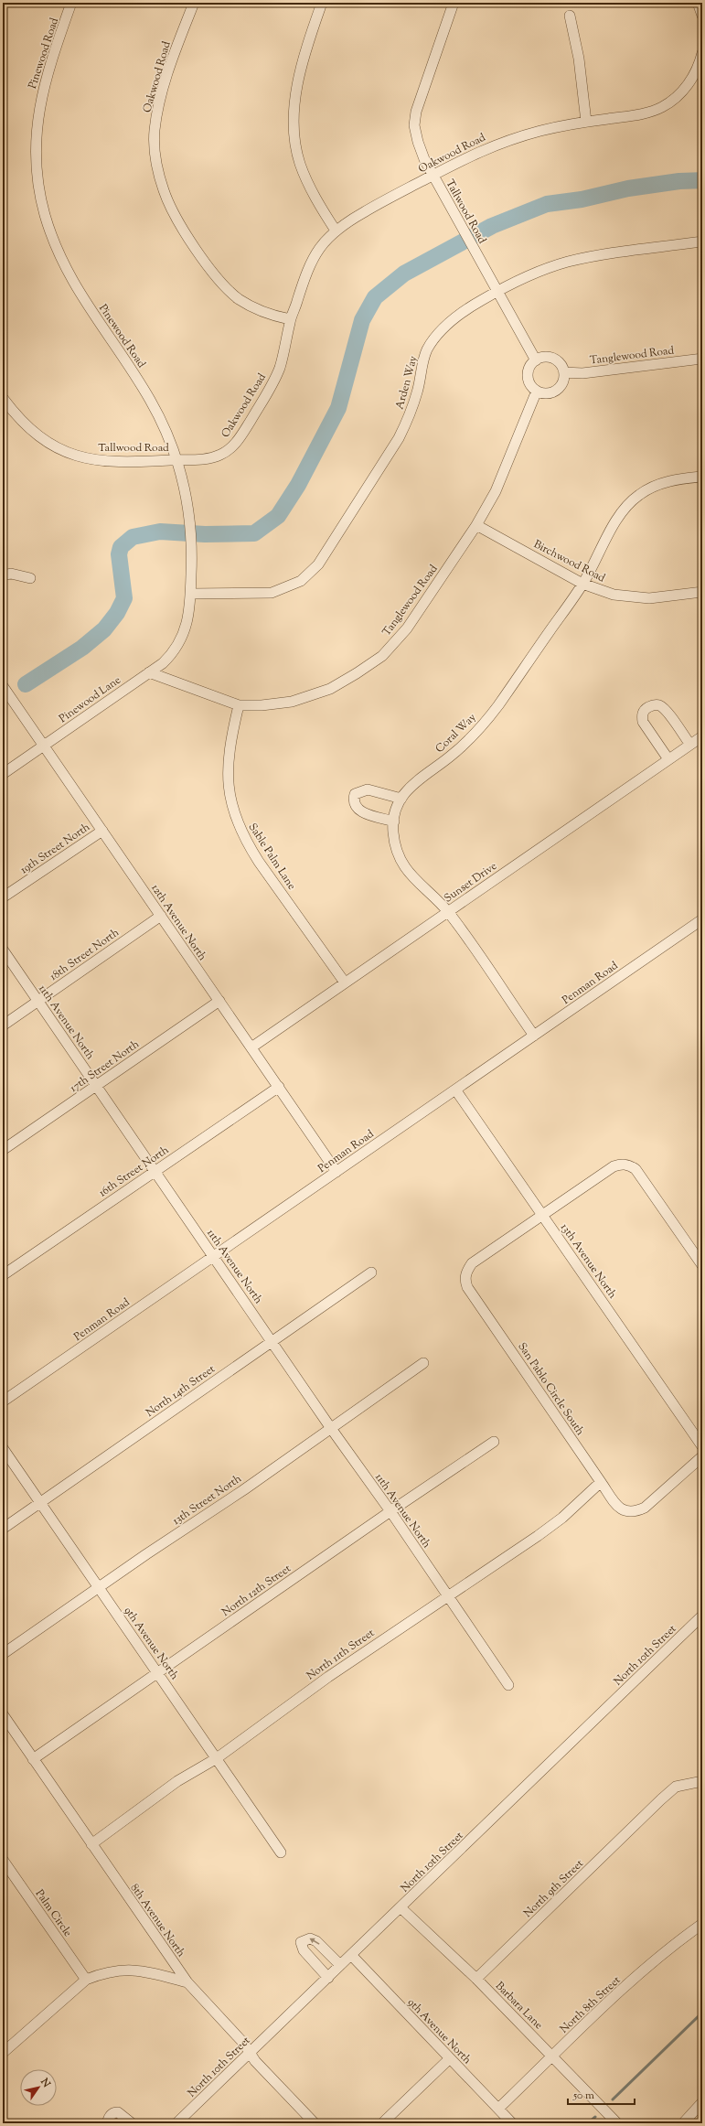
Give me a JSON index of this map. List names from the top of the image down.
{
  "streets": {
    "street": [
      "Pinewood Road",
      "Oakwood Road",
      "Tallwood Road",
      "Tanglewood Road",
      "Arden Way",
      "Birchwood Road",
      "Pinewood Lane",
      "Coral Way",
      "19th Street North",
      "Sable Palm Lane",
      "Sunset Drive",
      "12th Avenue North",
      "18th Street North",
      "Penman Road",
      "11th Avenue North",
      "17th Street North",
      "16th Street North",
      "13th Avenue North",
      "San Pablo Circle South",
      "North 14th Street",
      "13th Street North",
      "North 12th Street",
      "9th Avenue North",
      "North 11th Street",
      "North 10th Street",
      "North 9th Street",
      "Palm Circle",
      "8th Avenue North",
      "North 8th Street",
      "Barbara Lane"
    ]
  },
  "crossings": [
    ["Pinewood Road", "Oakwood Road"],
    ["Pinewood Road", "Tallwood Road"],
    ["Pinewood Road", "Tanglewood Road"],
    ["Pinewood Road", "Arden Way"],
    ["Pinewood Road", "Pinewood Lane"],
    ["Oakwood Road", "Tallwood Road"],
    ["Tallwood Road", "Tanglewood Road"],
    ["Tallwood Road", "Arden Way"],
    ["Tanglewood Road", "Birchwood Road"],
    ["Tanglewood Road", "Pinewood Lane"],
    ["Tanglewood Road", "Sable Palm Lane"],
    ["Birchwood Road", "Coral Way"],
    ["Pinewood Lane", "12th Avenue North"],
    ["Coral Way", "Sunset Drive"],
    ["Coral Way", "Penman Road"],
    ["19th Street North", "12th Avenue North"],
    ["Sable Palm Lane", "Sunset Drive"],
    ["Sunset Drive", "12th Avenue North"],
    ["12th Avenue North", "18th Street North"],
    ["12th Avenue North", "Penman Road"],
    ["12th Avenue North", "17th Street North"],
    ["12th Avenue North", "16th Street North"],
    ["18th Street North", "11th Avenue North"],
    ["Penman Road", "11th Avenue North"],
    ["Penman Road", "13th Avenue North"],
    ["11th Avenue North", "17th Street North"],
    ["11th Avenue North", "16th Street North"],
    ["11th Avenue North", "North 14th Street"],
    ["11th Avenue North", "13th Street North"],
    ["11th Avenue North", "North 12th Street"],
    ["11th Avenue North", "North 11th Street"],
    ["13th Avenue North", "San Pablo Circle South"],
    ["San Pablo Circle South", "North 11th Street"],
    ["North 14th Street", "9th Avenue North"],
    ["13th Street North", "9th Avenue North"],
    ["North 12th Street", "9th Avenue North"],
    ["North 12th Street", "8th Avenue North"],
    ["9th Avenue North", "North 11th Street"],
    ["9th Avenue North", "North 10th Street"],
    ["9th Avenue North", "North 8th Street"],
    ["North 11th Street", "8th Avenue North"],
    ["North 10th Street", "8th Avenue North"],
    ["North 10th Street", "Barbara Lane"],
    ["North 9th Street", "Barbara Lane"],
    ["North 8th Street", "Barbara Lane"]
  ],
  "scale_bar": "50 m",
  "north": "top right"
}
